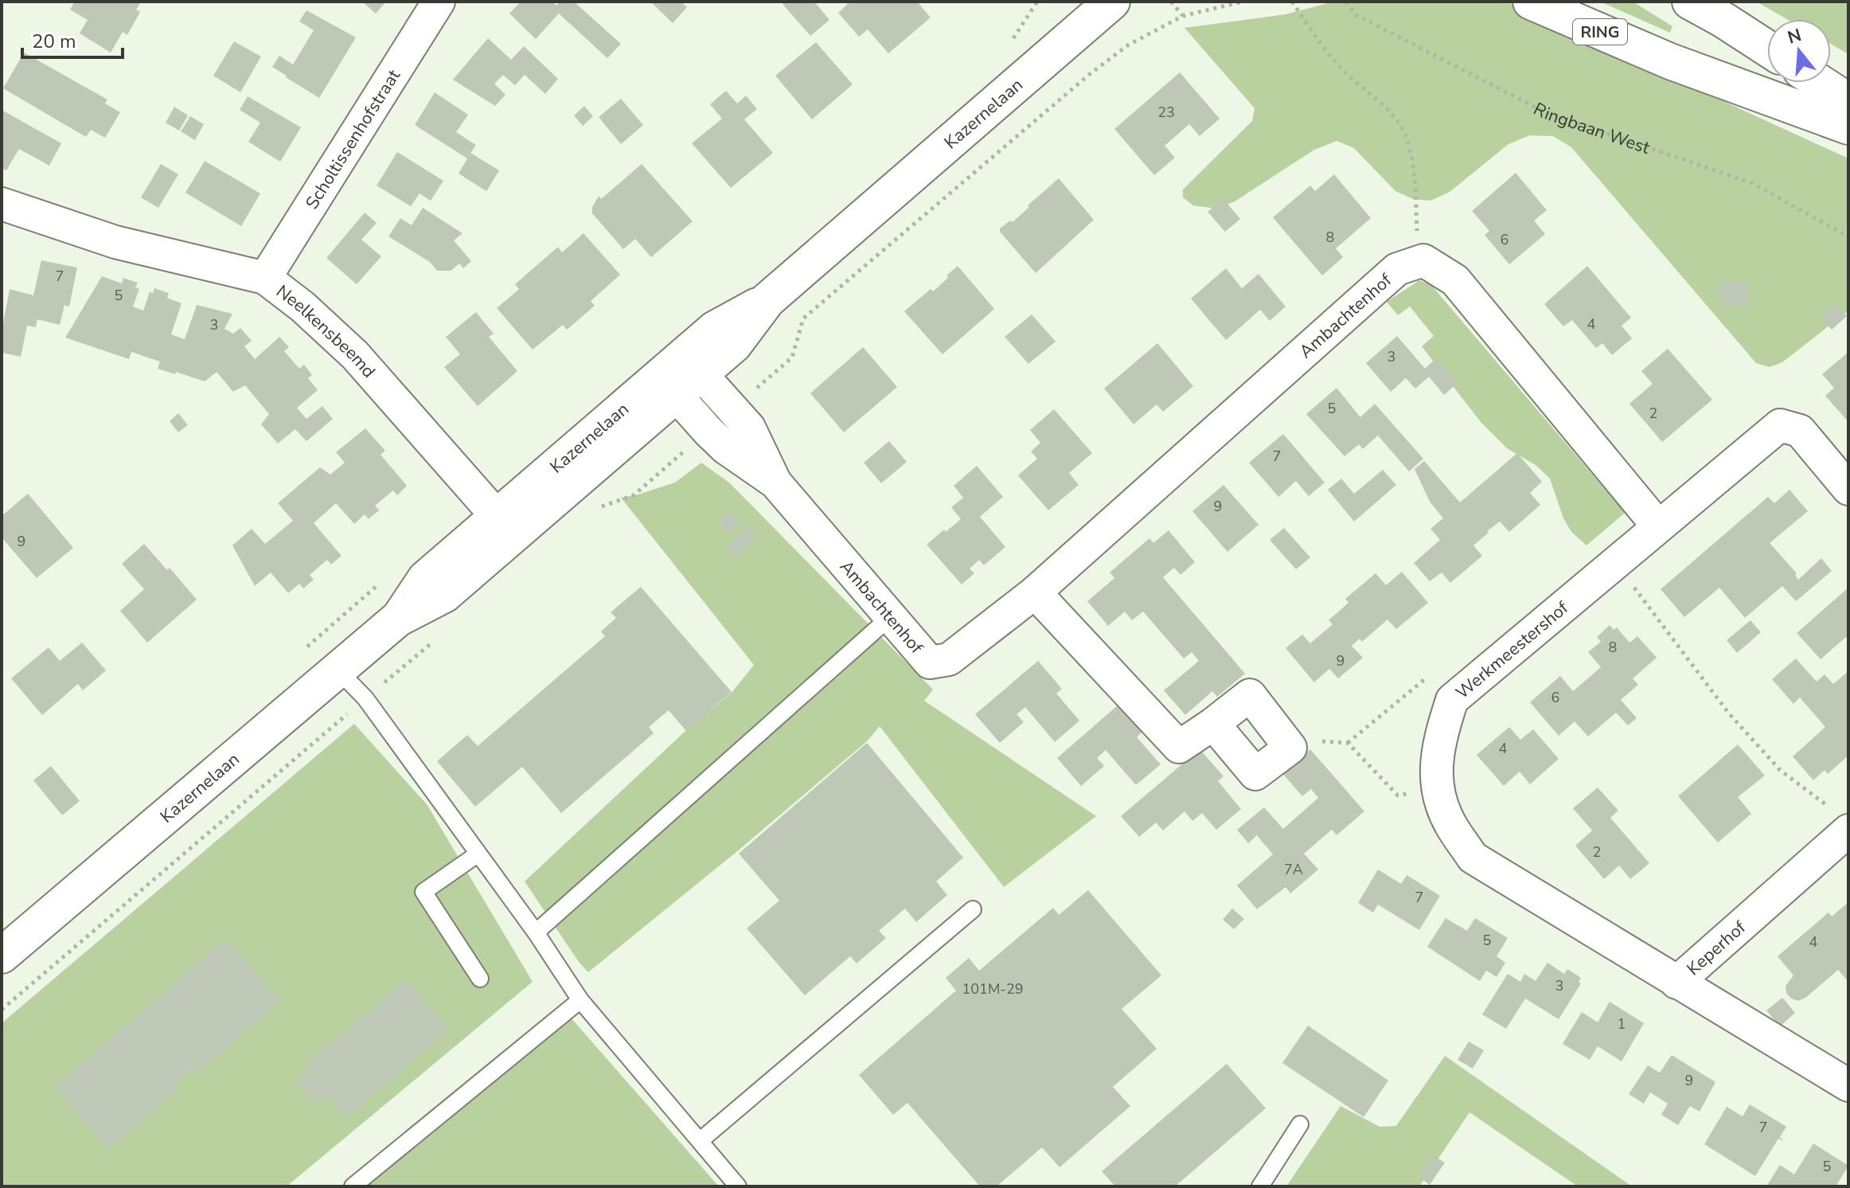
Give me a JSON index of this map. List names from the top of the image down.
{
  "streets": {
    "street": [
      "RING",
      "Kazernelaan",
      "Scholtissenhofstraat",
      "Ambachtenhof",
      "Neelkensbeemd",
      "Werkmeestershof",
      "Keperhof"
    ],
    "path": ["Ringbaan West"]
  },
  "crossings": [
    ["Kazernelaan", "Ambachtenhof"],
    ["Kazernelaan", "Neelkensbeemd"],
    ["Scholtissenhofstraat", "Neelkensbeemd"],
    ["Werkmeestershof", "Keperhof"]
  ],
  "house_numbers": [
    "23",
    "8",
    "6",
    "7",
    "5",
    "4",
    "3",
    "3",
    "5",
    "2",
    "7",
    "9",
    "9",
    "8",
    "9",
    "6",
    "4",
    "2",
    "7A",
    "7",
    "5",
    "4",
    "3",
    "101M-29",
    "1",
    "9",
    "7",
    "5"
  ],
  "scale_bar": "20 m",
  "north": "top"
}
